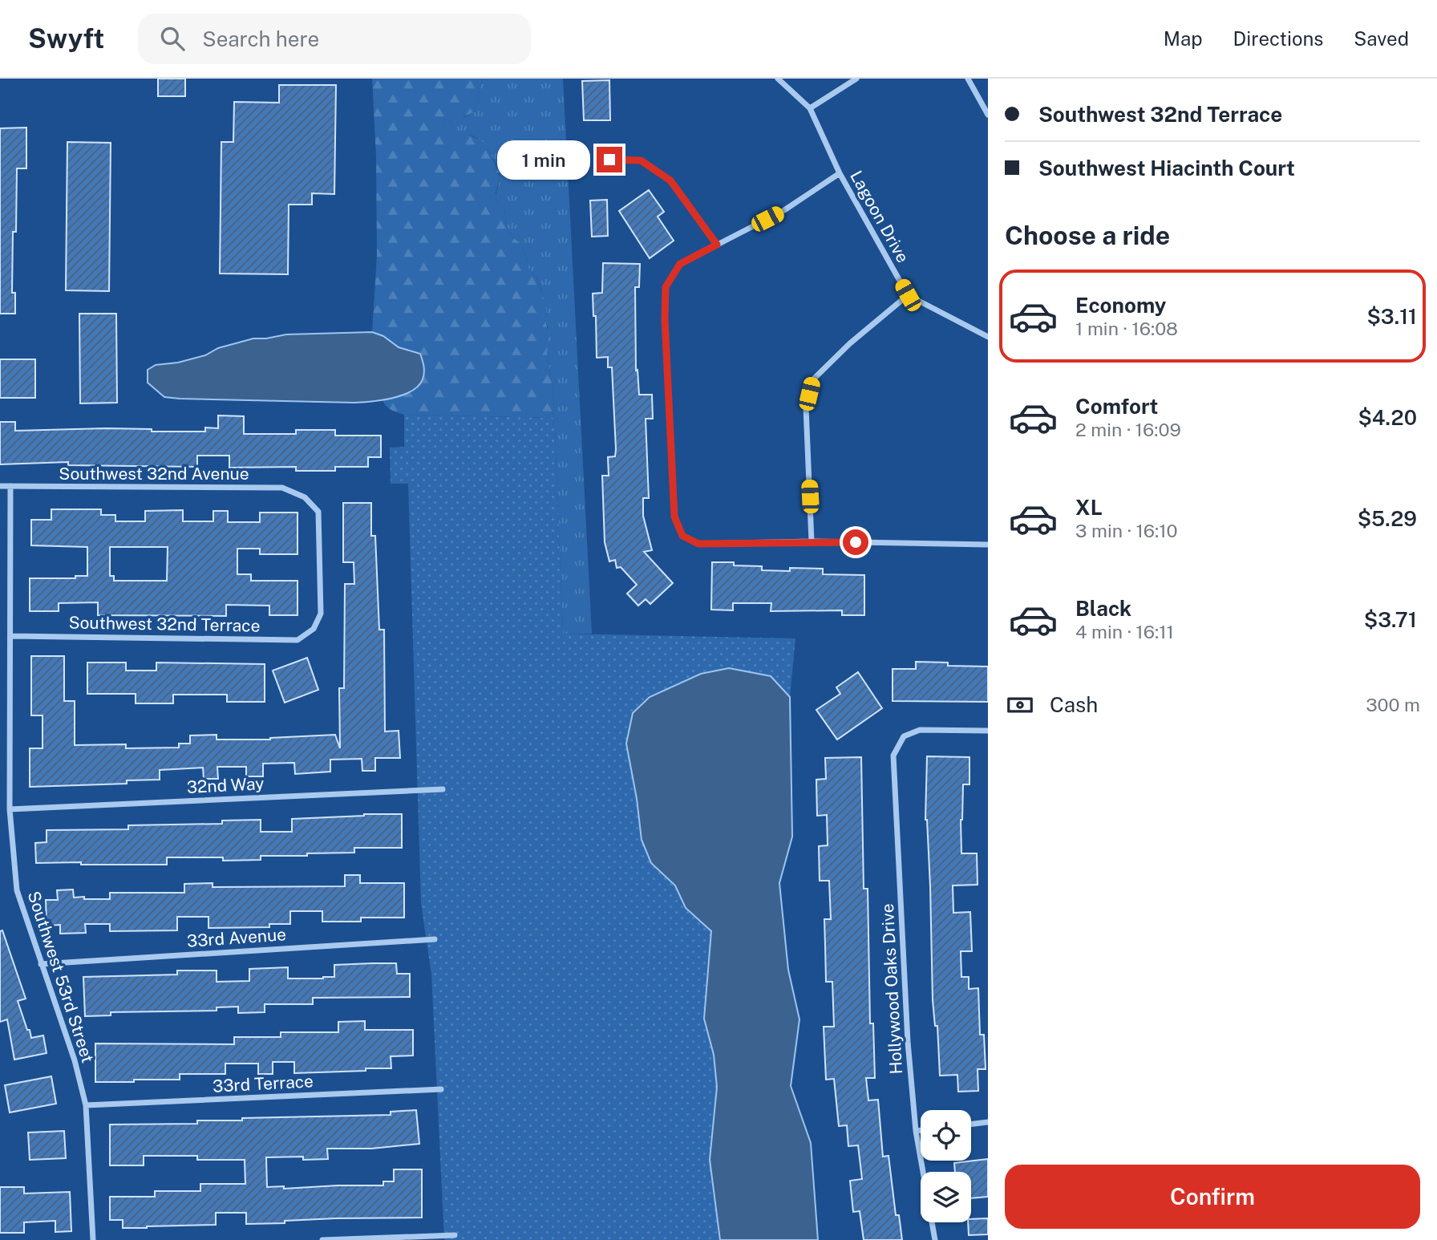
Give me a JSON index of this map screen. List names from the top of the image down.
{
  "streets": {
    "street": [
      "Lagoon Drive",
      "Southwest 32nd Avenue",
      "Southwest 32nd Terrace",
      "32nd Way",
      "33rd Avenue",
      "Southwest 53rd Street",
      "Hollywood Oaks Drive",
      "33rd Terrace"
    ]
  },
  "crossings": [
    ["Southwest 32nd Avenue", "Southwest 32nd Terrace"],
    ["Southwest 32nd Avenue", "Southwest 53rd Street"],
    ["Southwest 32nd Terrace", "Southwest 53rd Street"],
    ["32nd Way", "Southwest 53rd Street"],
    ["33rd Avenue", "Southwest 53rd Street"],
    ["Southwest 53rd Street", "33rd Terrace"]
  ],
  "page": {
    "header": "Swyft",
    "search": "Search here",
    "nav": ["Map", "Directions", "Saved"],
    "banner": ["Southwest 32nd Terrace", "Southwest Hiacinth Court"],
    "bubble": "1 min",
    "heading": "Choose a ride",
    "list": [
      {
        "name": "Economy",
        "note": "1 min · 16:08",
        "value": "$3.11"
      },
      {
        "name": "Comfort",
        "note": "2 min · 16:09",
        "value": "$4.20"
      },
      {
        "name": "XL",
        "note": "3 min · 16:10",
        "value": "$5.29"
      },
      {
        "name": "Black",
        "note": "4 min · 16:11",
        "value": "$3.71"
      }
    ],
    "pay": ["Cash", "300 m"],
    "buttons": "Confirm"
  }
}
